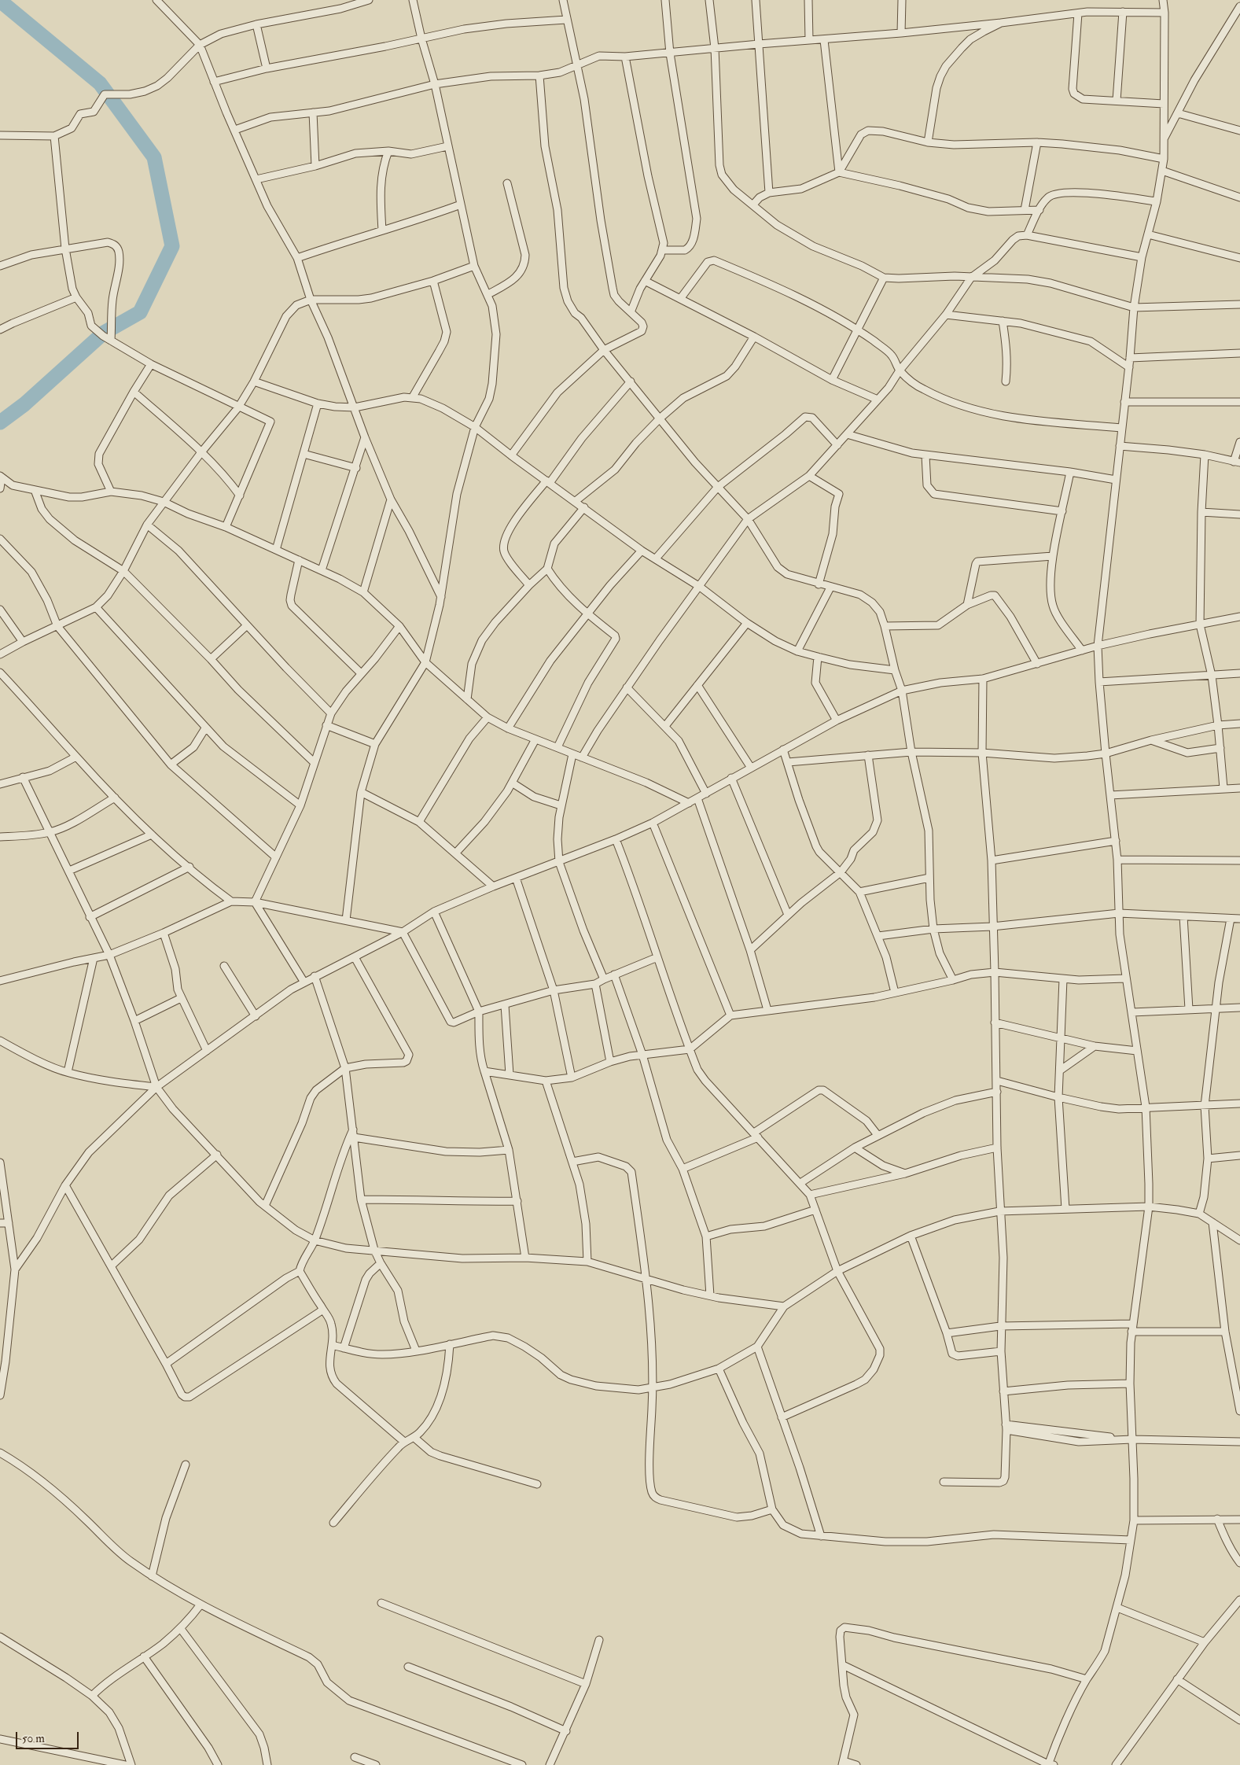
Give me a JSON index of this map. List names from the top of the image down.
{
  "scale_bar": "50 m"
}
